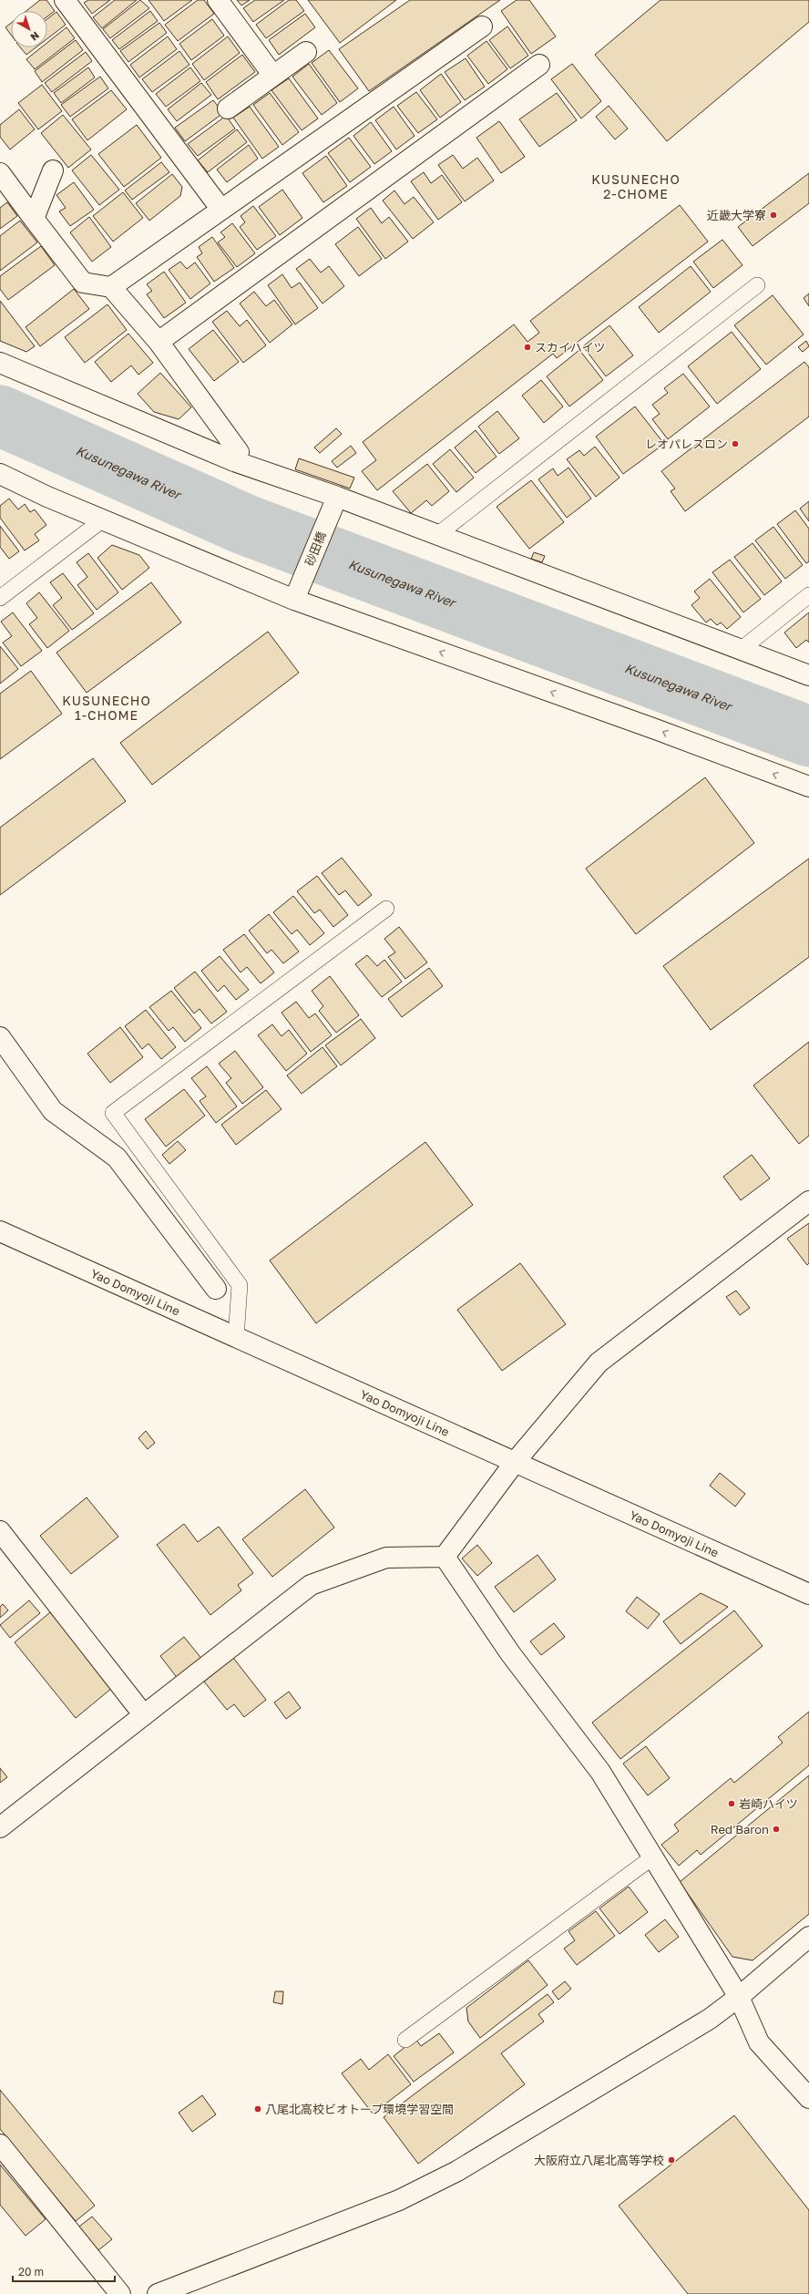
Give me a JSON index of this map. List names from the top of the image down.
{
  "streets": {
    "street": ["砂田橋", "Yao Domyoji Line"]
  },
  "districts": ["KUSUNECHO 2-CHOME", "KUSUNECHO 1-CHOME"],
  "water": ["Kusunegawa River"],
  "places": [
    "近畿大学寮",
    "スカイハイツ",
    "レオパレスロン",
    "岩崎ハイツ",
    "Red Baron",
    "八尾北高校ビオトープ環境学習空間",
    "大阪府立八尾北高等学校"
  ],
  "scale_bar": "20 m",
  "north": "bottom right"
}
